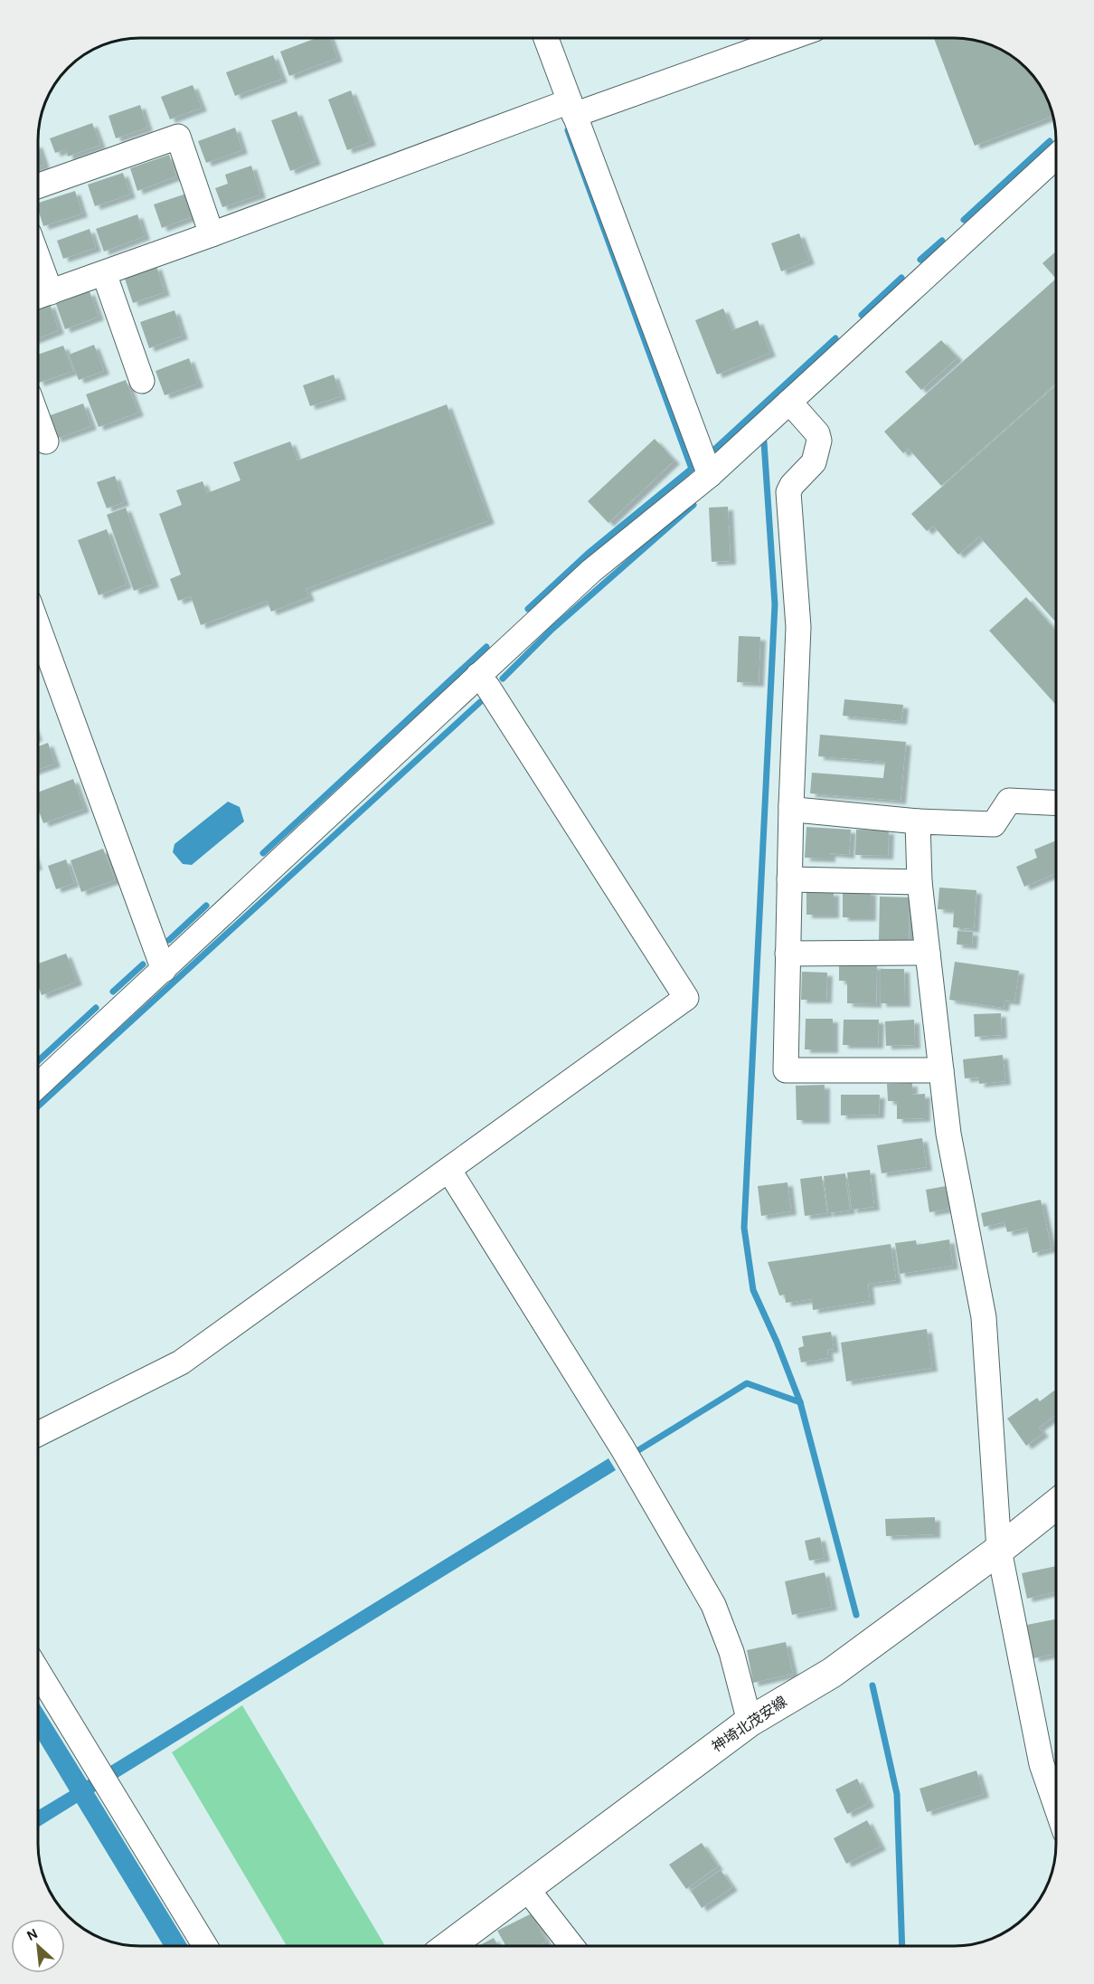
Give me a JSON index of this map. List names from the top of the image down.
{
  "streets": {
    "main road": ["神埼北茂安線"]
  },
  "north": "top left"
}
